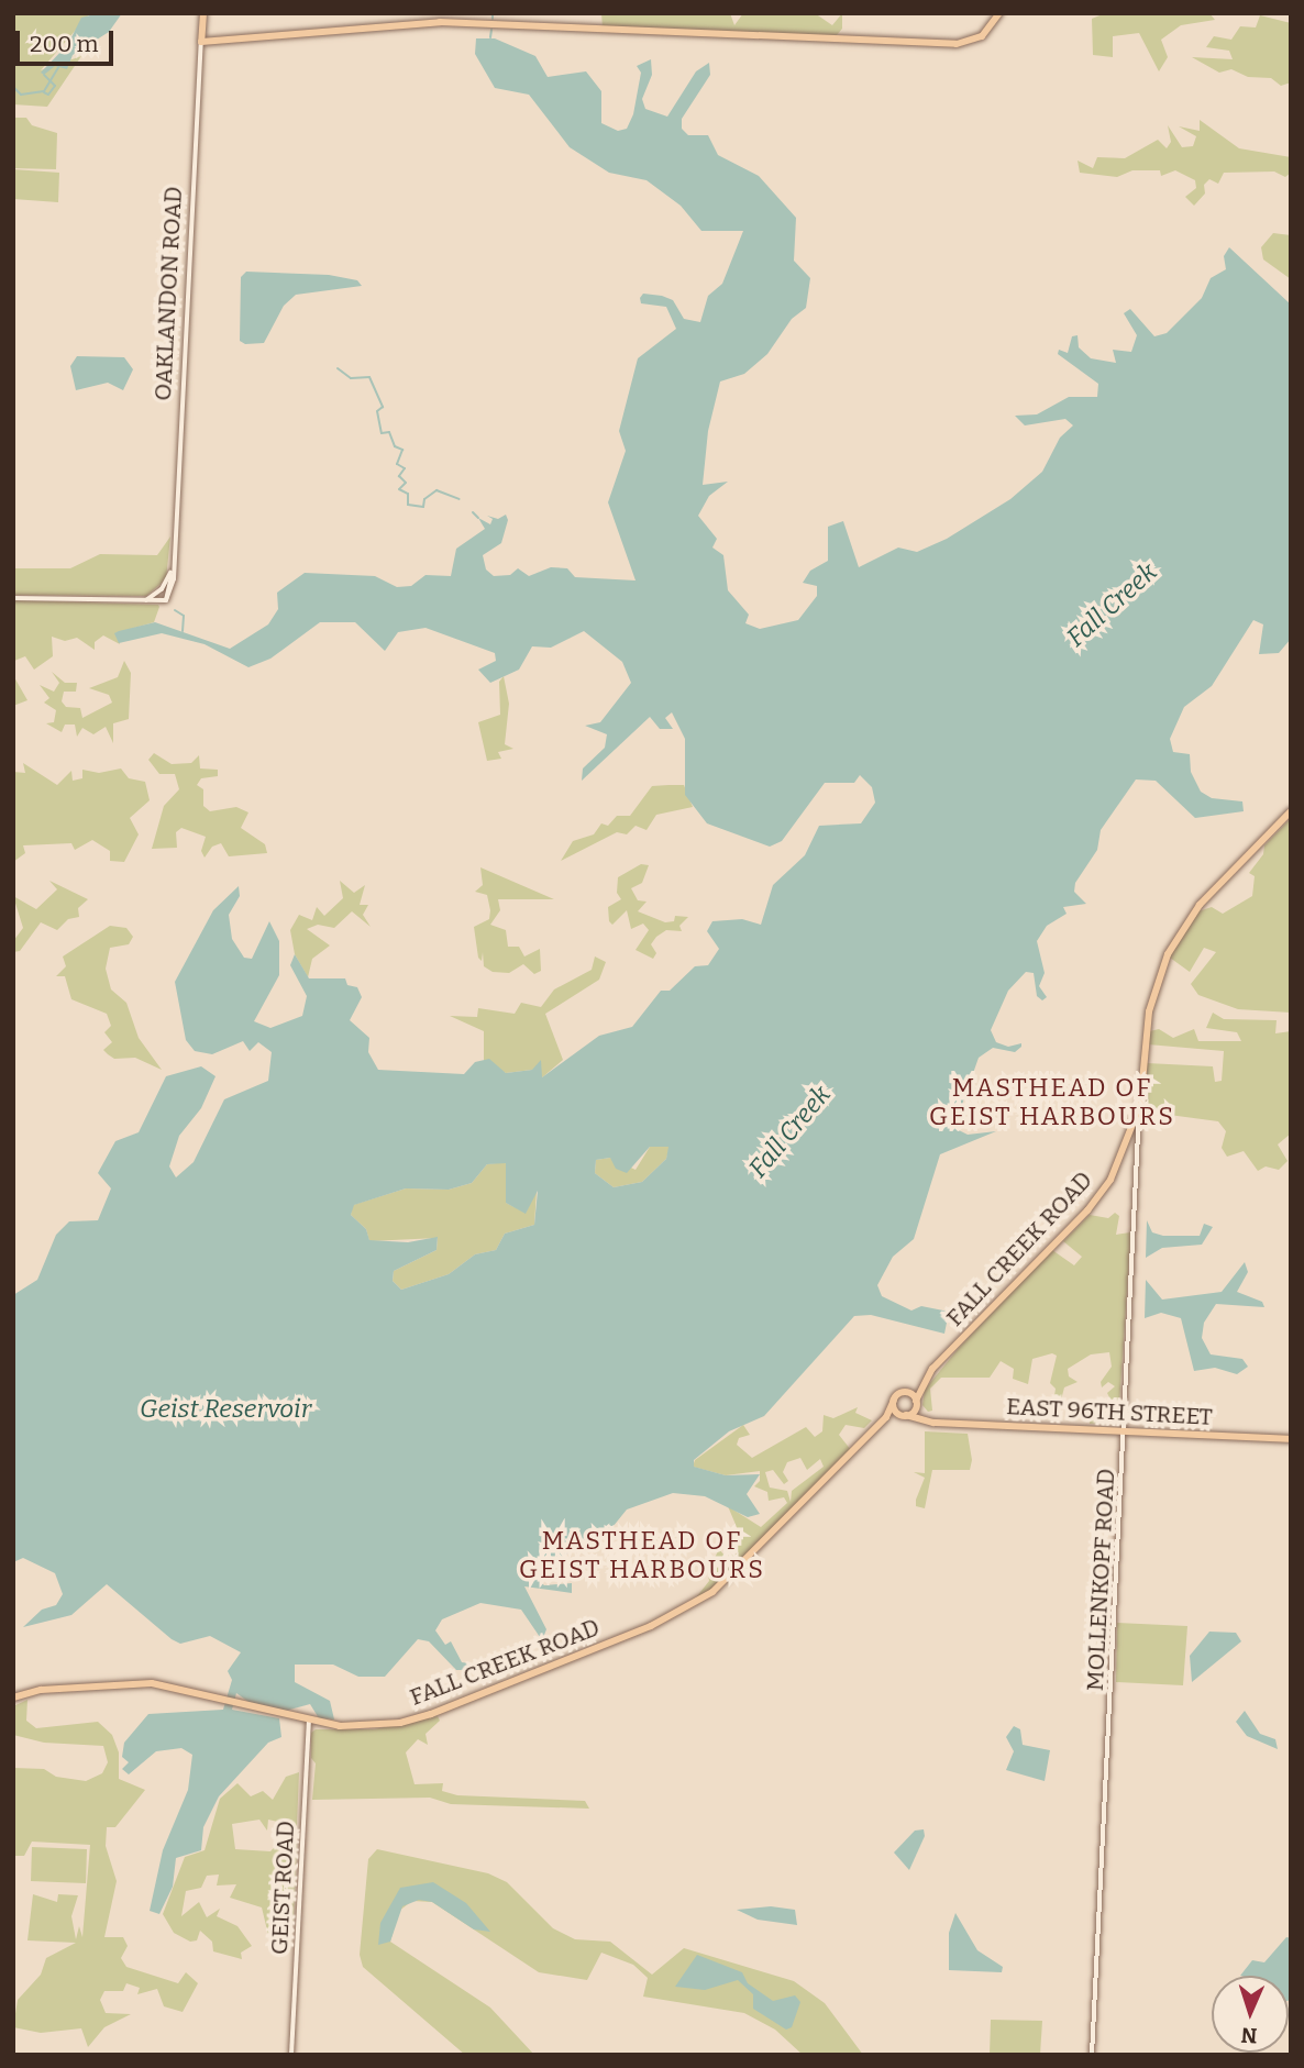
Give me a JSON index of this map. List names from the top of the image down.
{
  "streets": {
    "main road": ["OAKLANDON ROAD", "FALL CREEK ROAD", "EAST 96TH STREET"],
    "street": ["MOLLENKOPF ROAD", "GEIST ROAD"]
  },
  "crossings": [
    ["FALL CREEK ROAD", "MOLLENKOPF ROAD"],
    ["FALL CREEK ROAD", "GEIST ROAD"],
    ["EAST 96TH STREET", "MOLLENKOPF ROAD"]
  ],
  "districts": ["MASTHEAD OF GEIST HARBOURS", "MASTHEAD OF GEIST HARBOURS"],
  "water": ["Fall Creek", "Geist Reservoir"],
  "scale_bar": "200 m",
  "north": "bottom"
}
